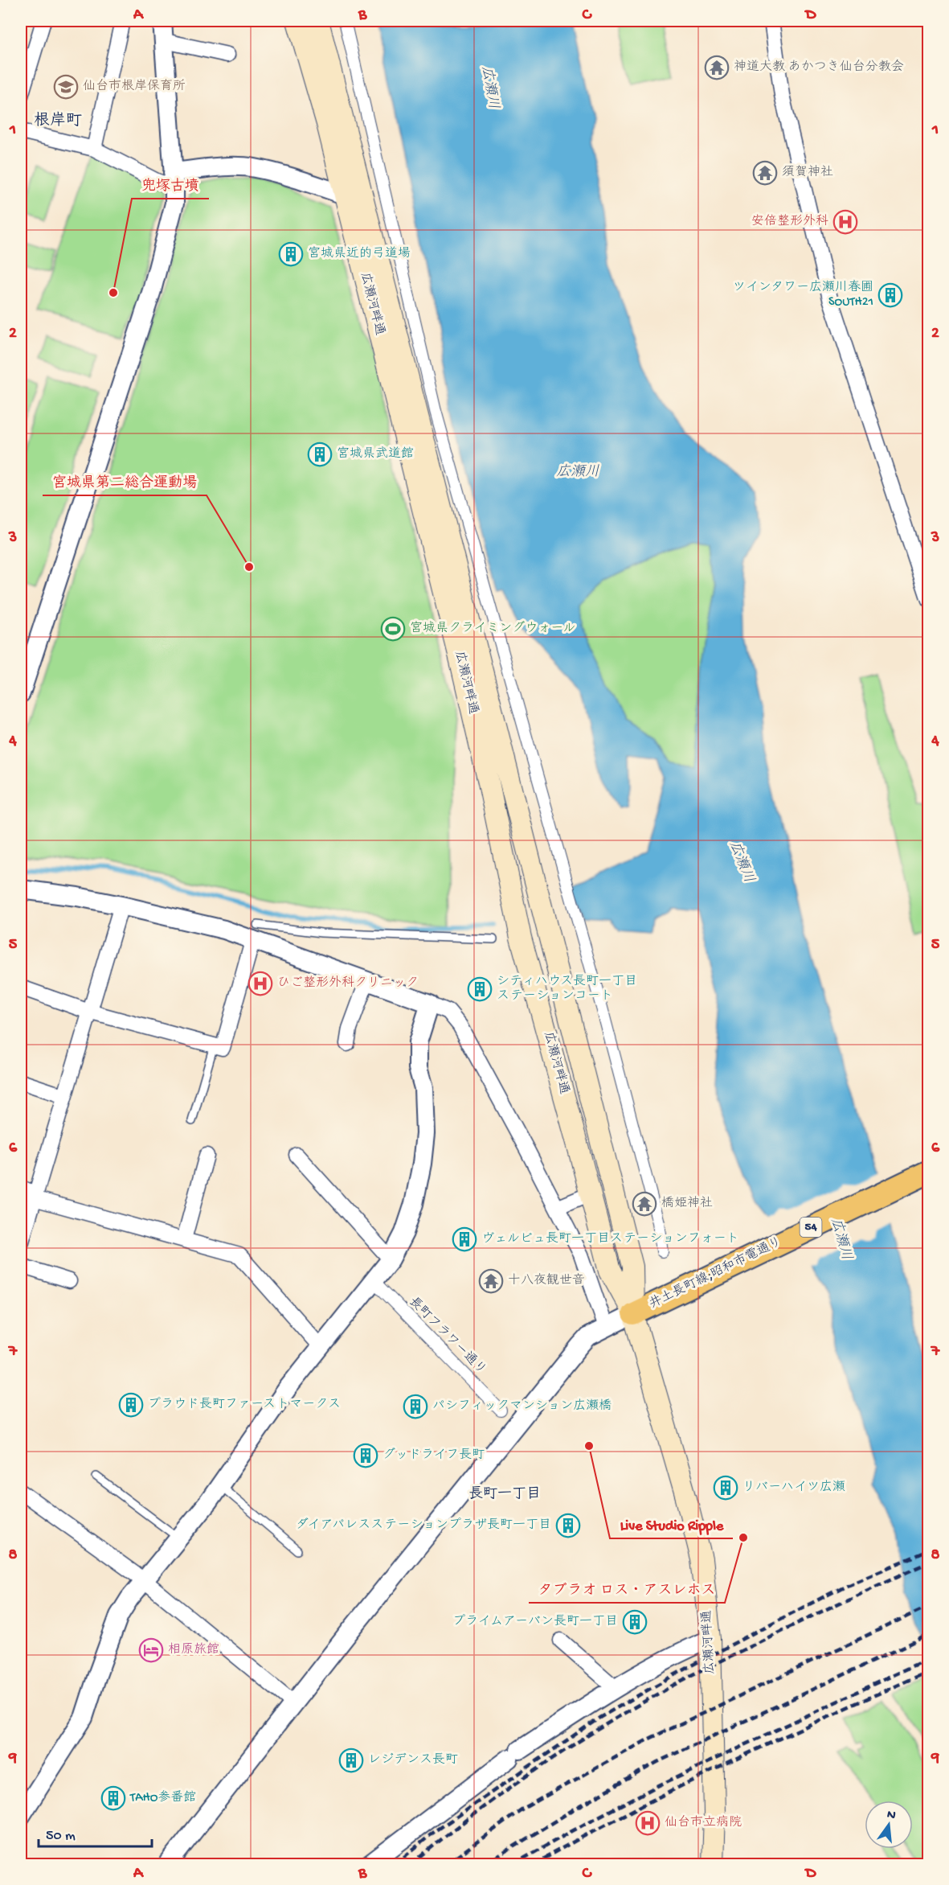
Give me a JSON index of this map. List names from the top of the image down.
{
  "streets": {
    "main road": ["広瀬河畔通", "54", "井土長町線;昭和市電通り"],
    "street": ["長町フラワー通り"]
  },
  "crossings": [
    ["広瀬河畔通", "井土長町線;昭和市電通り"]
  ],
  "districts": ["根岸町", "長町一丁目"],
  "water": ["広瀬川"],
  "places": {
    "temple": [
      "神道大教 あかつき仙台分教会",
      "須賀神社",
      "橋姫神社",
      "十八夜観世音"
    ],
    "school or university": ["仙台市根岸保育所"],
    "hospital": ["安倍整形外科", "ひご整形外科クリニック", "仙台市立病院"],
    "building": [
      "宮城県近的弓道場",
      "ツインタワー広瀬川春圃 SOUTH21",
      "宮城県武道館",
      "シティハウス長町一丁目 ステーションコート",
      "ヴェルビュ長町一丁目ステーションフォート",
      "プラウド長町ファーストマークス",
      "パシフィックマンション広瀬橋",
      "グッドライフ長町",
      "リバーハイツ広瀬",
      "ダイアパレスステーションプラザ長町一丁目",
      "プライムアーバン長町一丁目",
      "レジデンス長町",
      "TAHO参番館"
    ],
    "other": [
      "兜塚古墳",
      "宮城県第二総合運動場",
      "Live Studio Ripple",
      "タブラオ ロス・アスレホス"
    ],
    "sports": ["宮城県クライミングウォール"],
    "hotel": ["相原旅館"]
  },
  "scale_bar": "50 m",
  "north": "top",
  "grid": {
    "columns": [
      "A",
      "B",
      "C",
      "D"
    ],
    "rows": [
      "1",
      "2",
      "3",
      "4",
      "5",
      "6",
      "7",
      "8",
      "9"
    ]
  }
}
